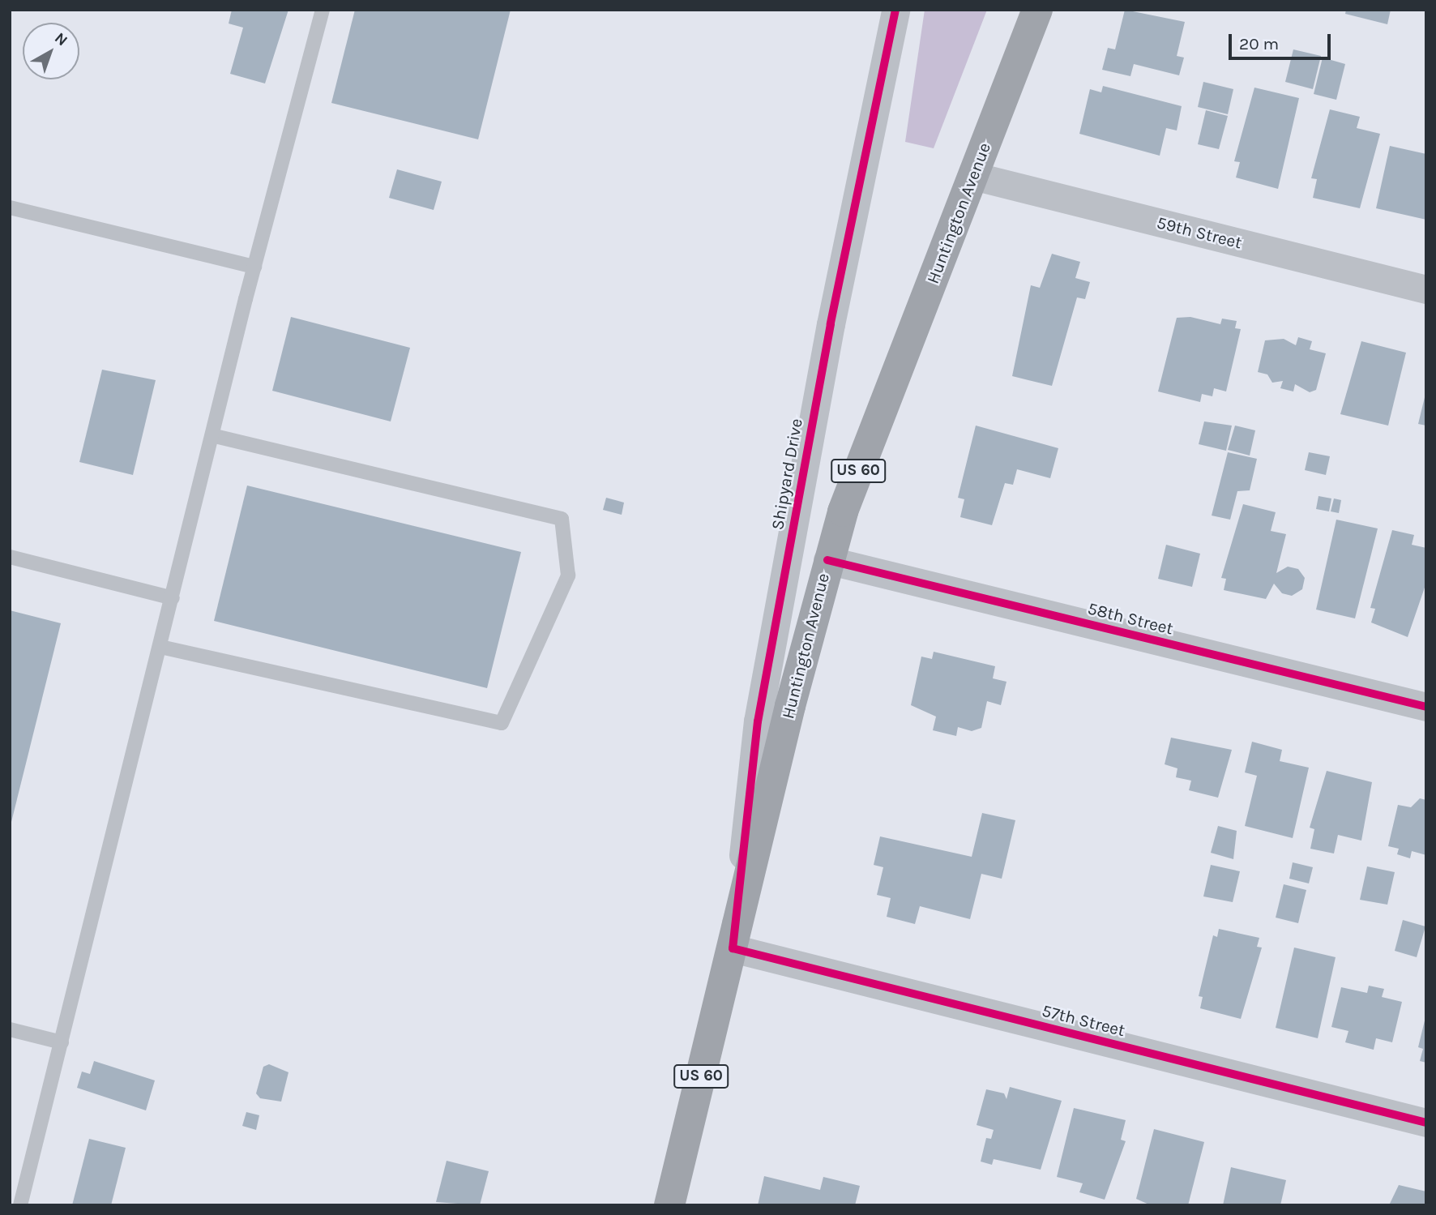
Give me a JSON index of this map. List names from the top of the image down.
{
  "streets": {
    "main road": ["Huntington Avenue", "US 60"],
    "street": [
      "59th Street",
      "Shipyard Drive",
      "58th Street",
      "57th Street"
    ]
  },
  "crossings": [
    ["Huntington Avenue", "59th Street"],
    ["Huntington Avenue", "Shipyard Drive"],
    ["Huntington Avenue", "58th Street"],
    ["Huntington Avenue", "57th Street"],
    ["Shipyard Drive", "57th Street"]
  ],
  "scale_bar": "20 m",
  "north": "top right"
}
